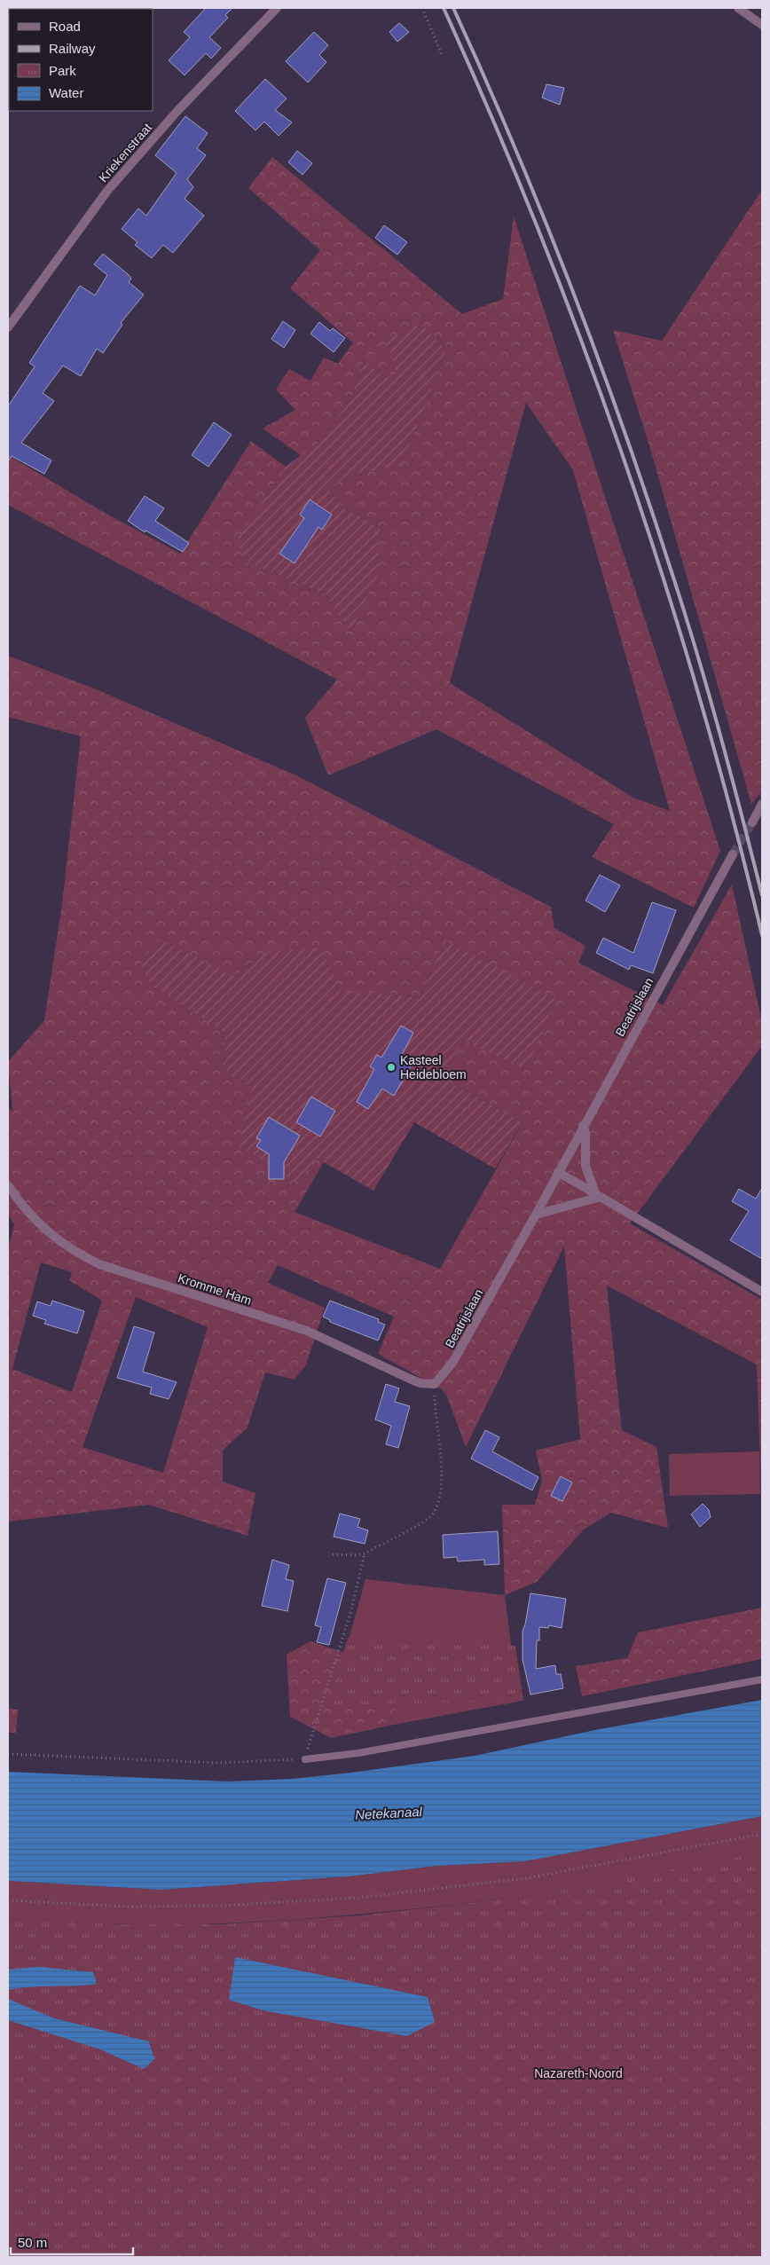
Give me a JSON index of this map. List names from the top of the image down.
{
  "streets": {
    "street": ["Kriekenstraat", "Beatrijslaan", "Kromme Ham"]
  },
  "crossings": [
    ["Beatrijslaan", "Kromme Ham"]
  ],
  "water": ["Netekanaal"],
  "parks": ["Nazareth-Noord"],
  "places": ["Kasteel Heidebloem"],
  "legend": [
    "Road",
    "Railway",
    "Park",
    "Water"
  ],
  "scale_bar": "50 m"
}
